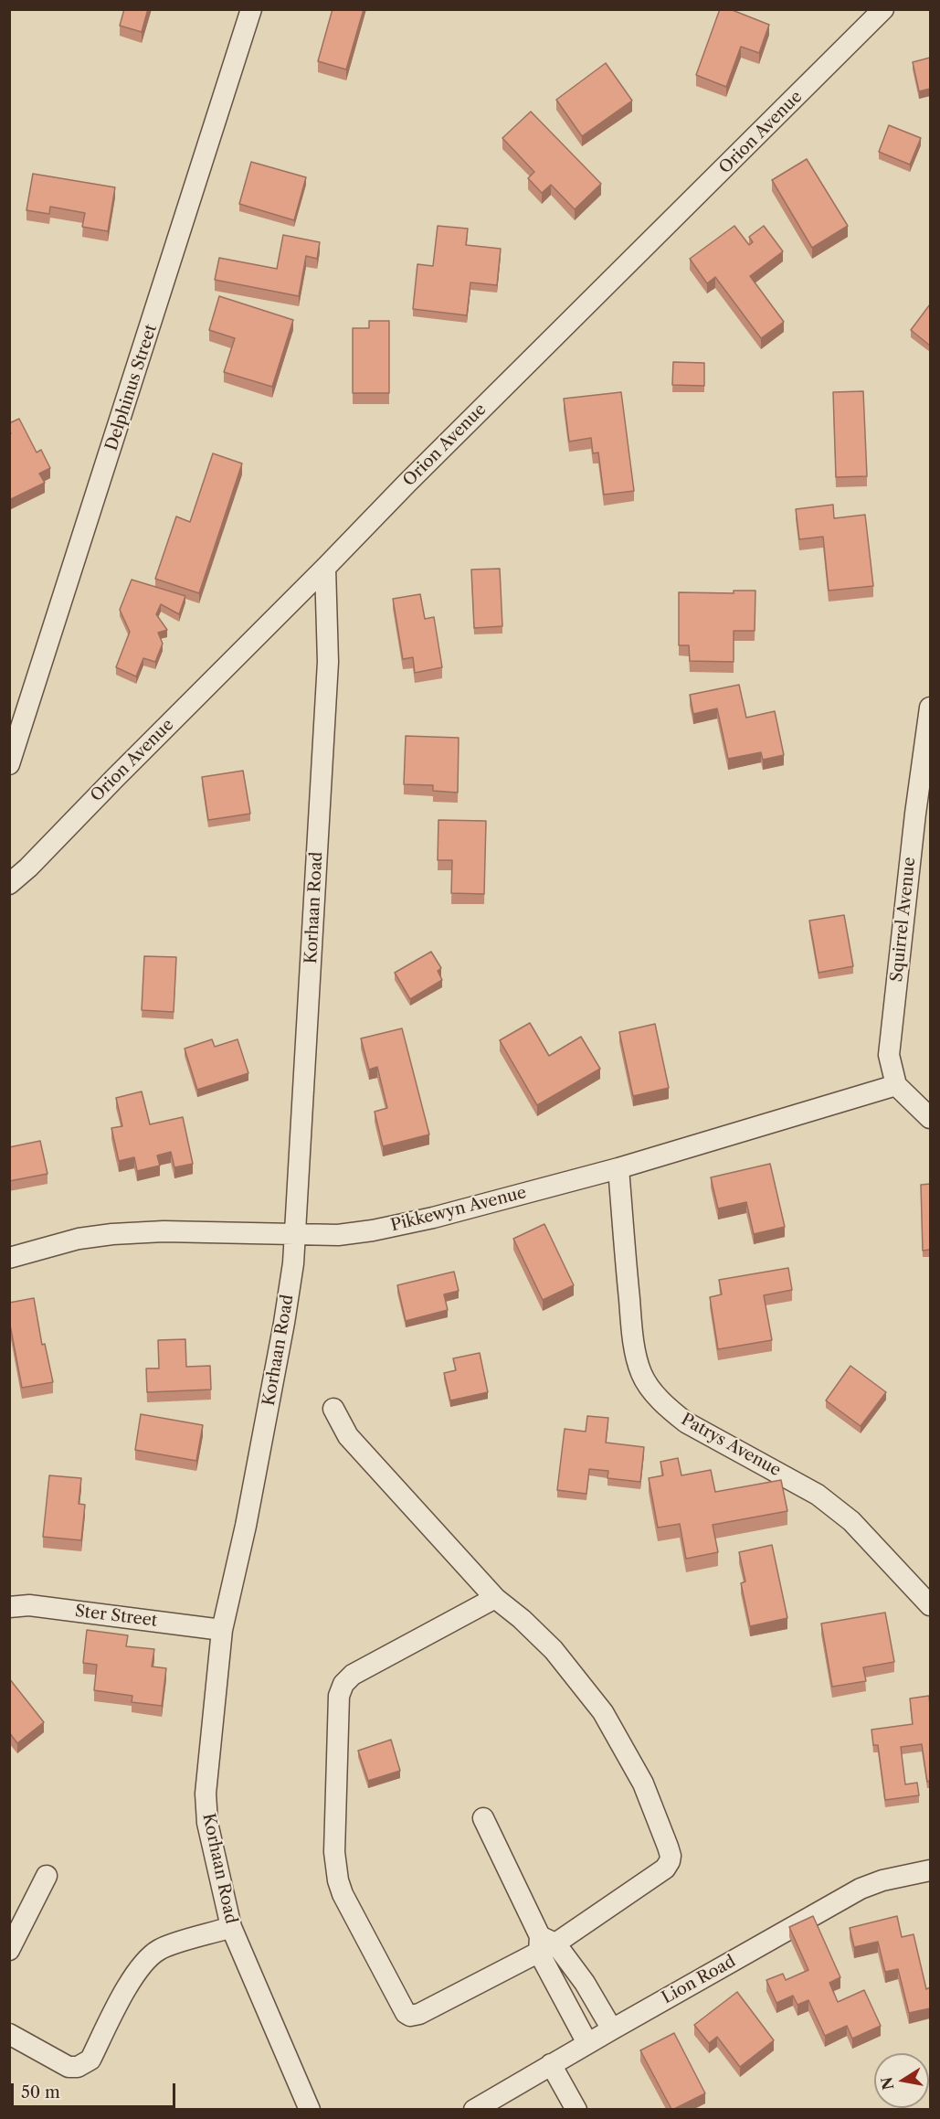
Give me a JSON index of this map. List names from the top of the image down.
{
  "streets": {
    "street": [
      "Orion Avenue",
      "Delphinus Street",
      "Korhaan Road",
      "Squirrel Avenue",
      "Pikkewyn Avenue",
      "Patrys Avenue",
      "Ster Street",
      "Lion Road"
    ]
  },
  "crossings": [
    ["Orion Avenue", "Korhaan Road"],
    ["Korhaan Road", "Pikkewyn Avenue"],
    ["Korhaan Road", "Ster Street"],
    ["Squirrel Avenue", "Pikkewyn Avenue"],
    ["Pikkewyn Avenue", "Patrys Avenue"]
  ],
  "scale_bar": "50 m",
  "north": "left"
}
